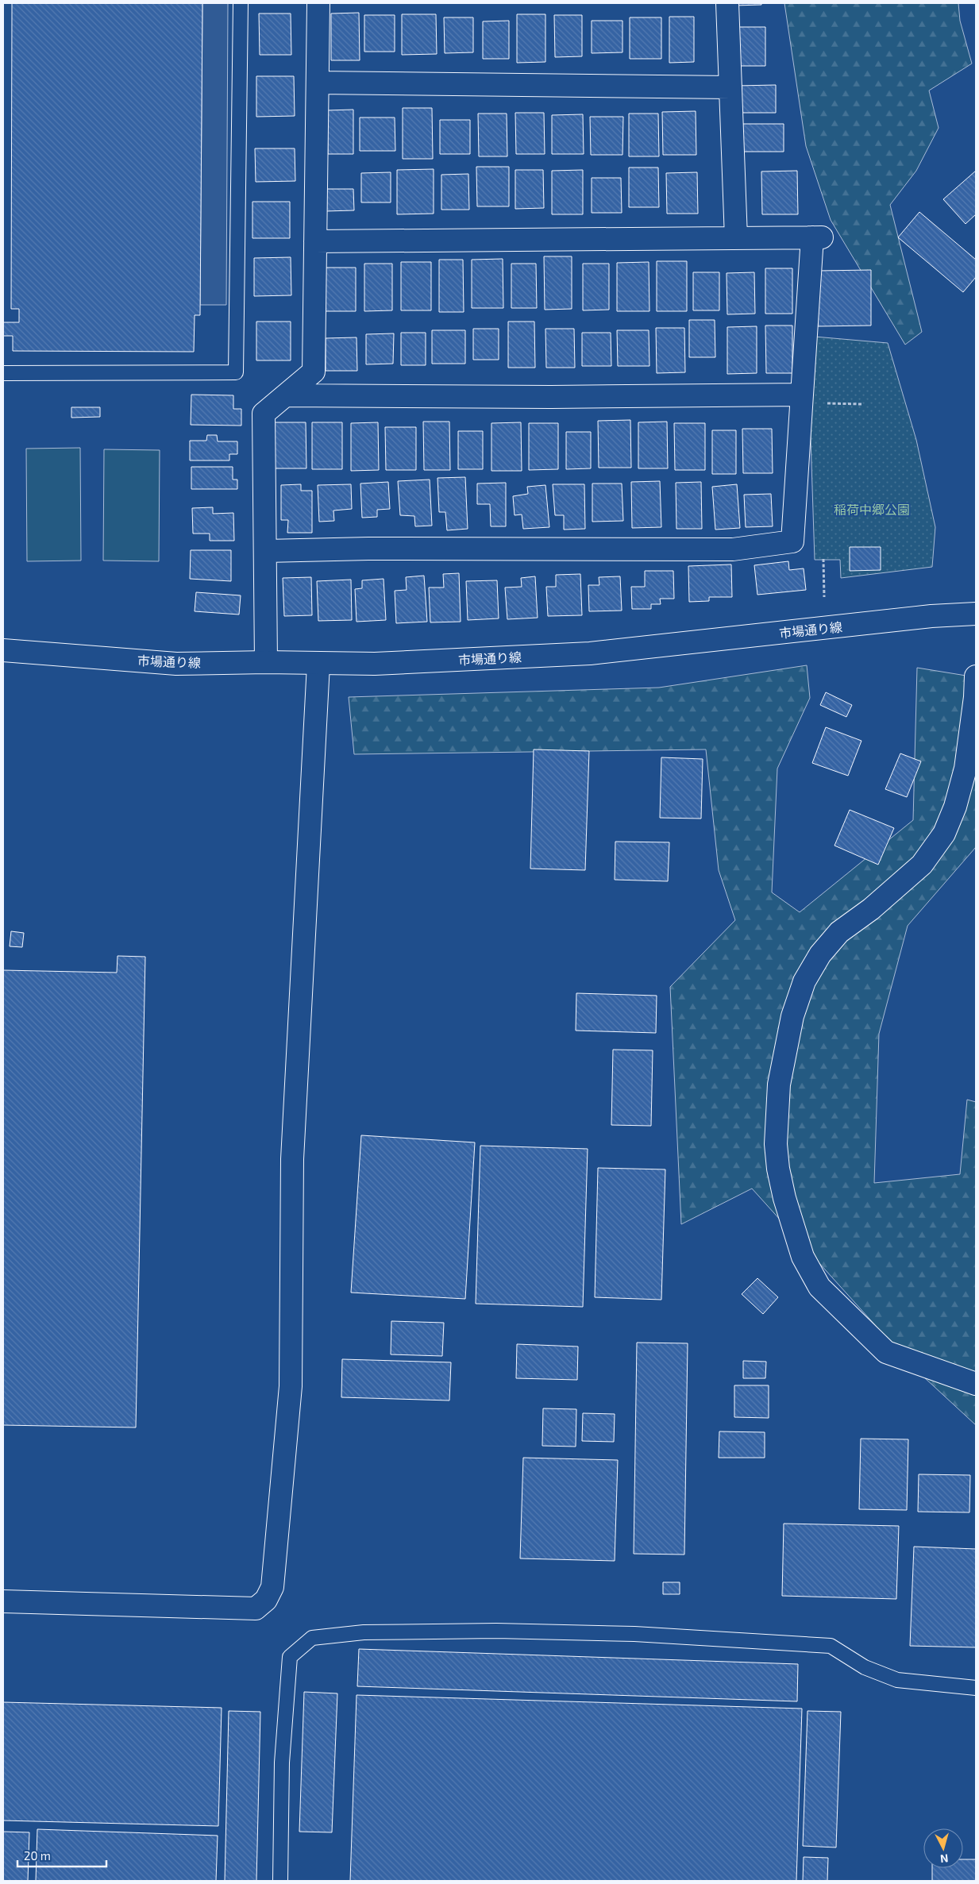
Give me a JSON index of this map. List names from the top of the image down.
{
  "streets": {
    "street": ["市場通り線"]
  },
  "parks": ["稲荷中郷公園"],
  "scale_bar": "20 m",
  "north": "bottom"
}
